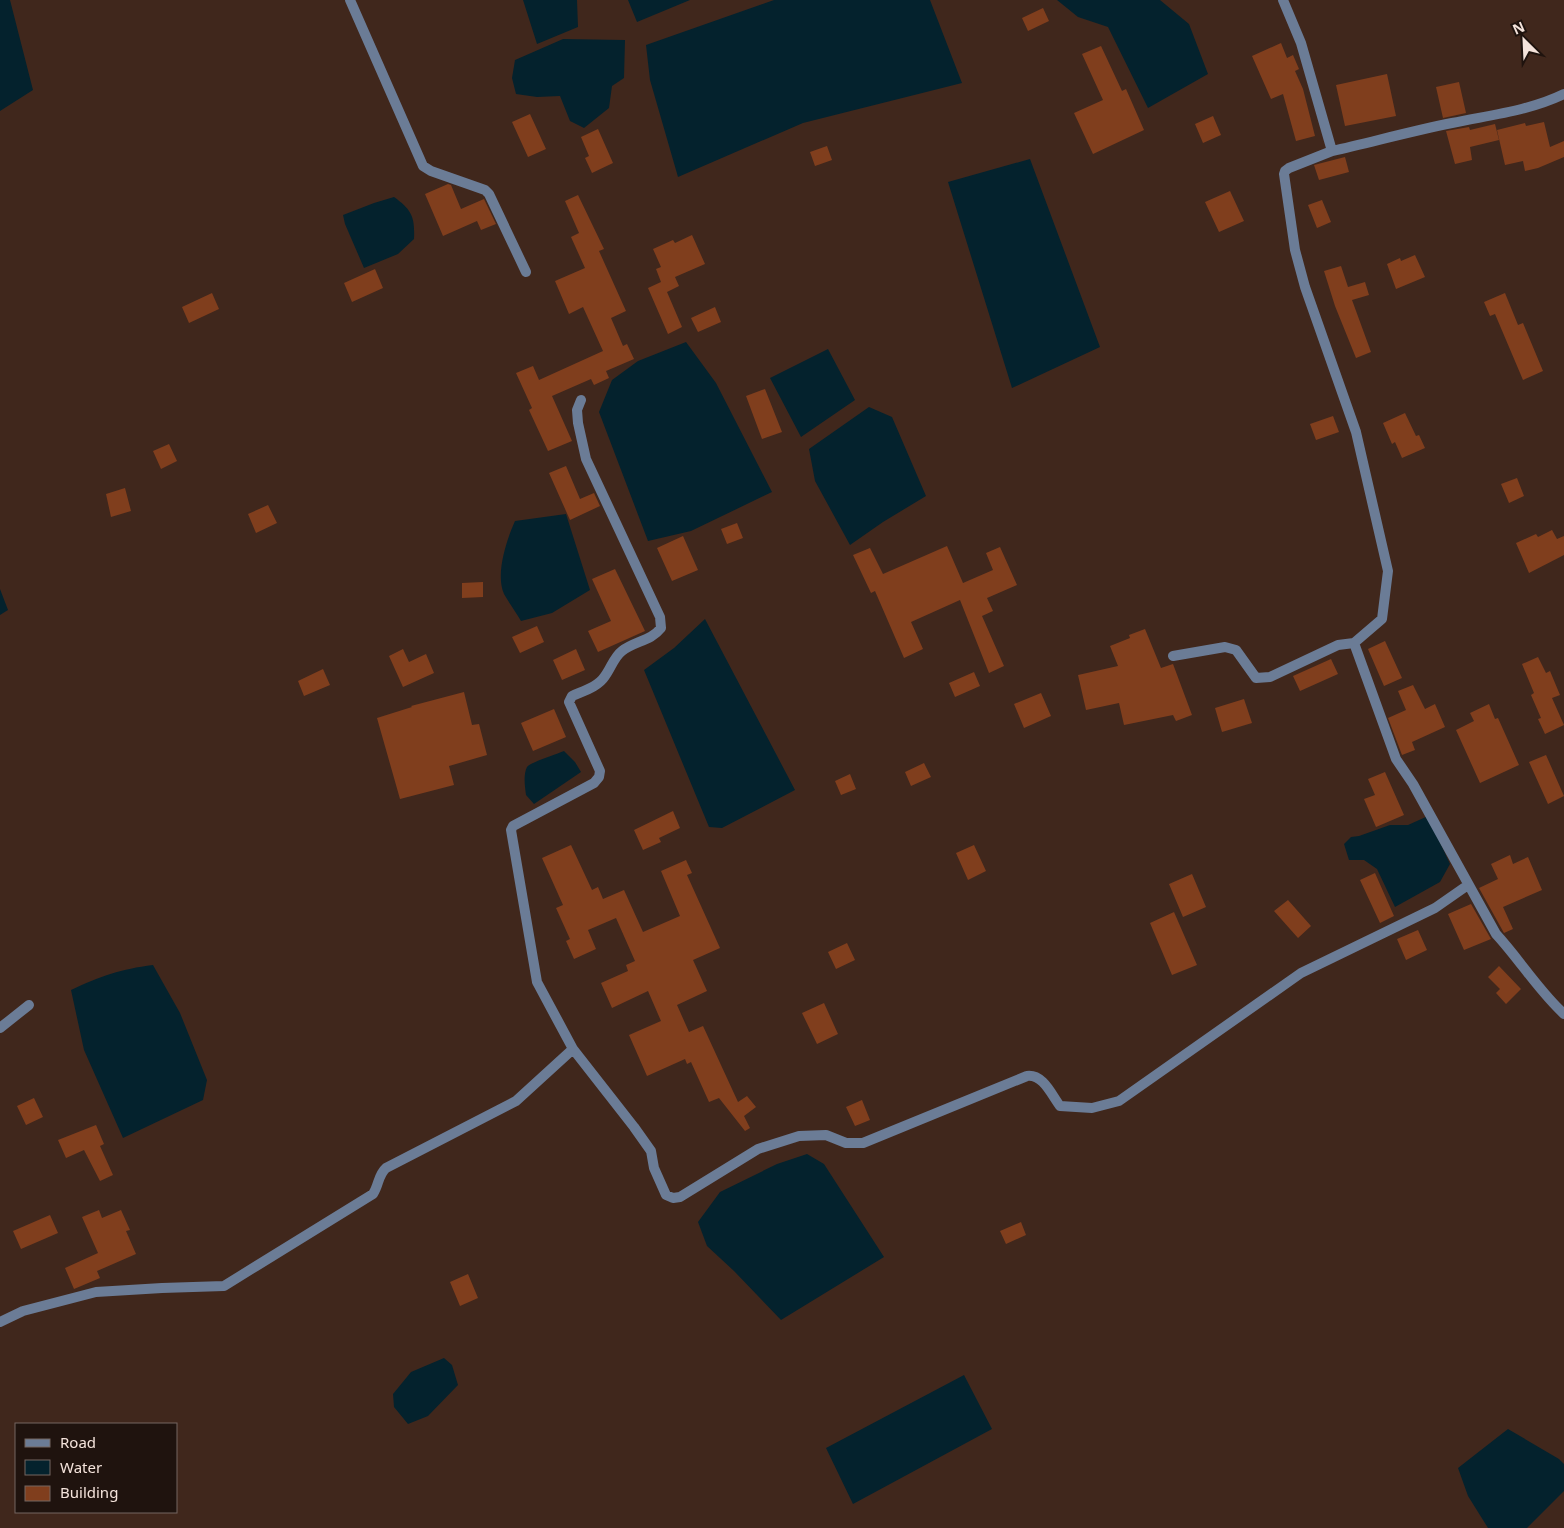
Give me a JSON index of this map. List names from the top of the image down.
{
  "legend": ["Road", "Water", "Building"],
  "north": "top left"
}
